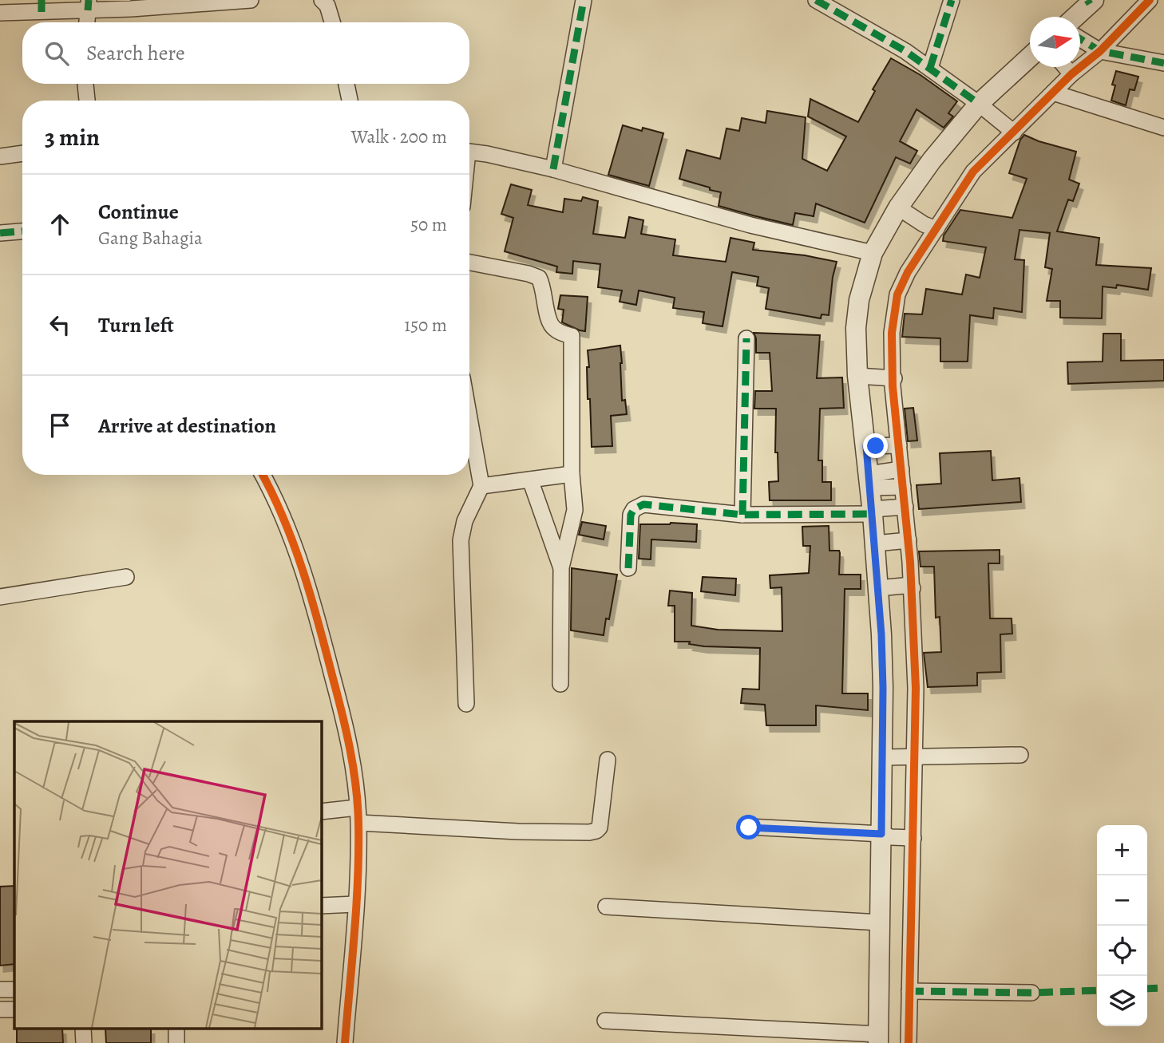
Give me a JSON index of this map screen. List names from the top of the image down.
{
  "north": "right",
  "page": {
    "search": "Search here",
    "heading": ["3 min", "Walk · 200 m"],
    "list": [
      ["Continue", "Gang Bahagia", "50 m"],
      ["Turn left", "150 m"],
      "Arrive at destination"
    ],
    "map_buttons": ["+", "−"]
  }
}
